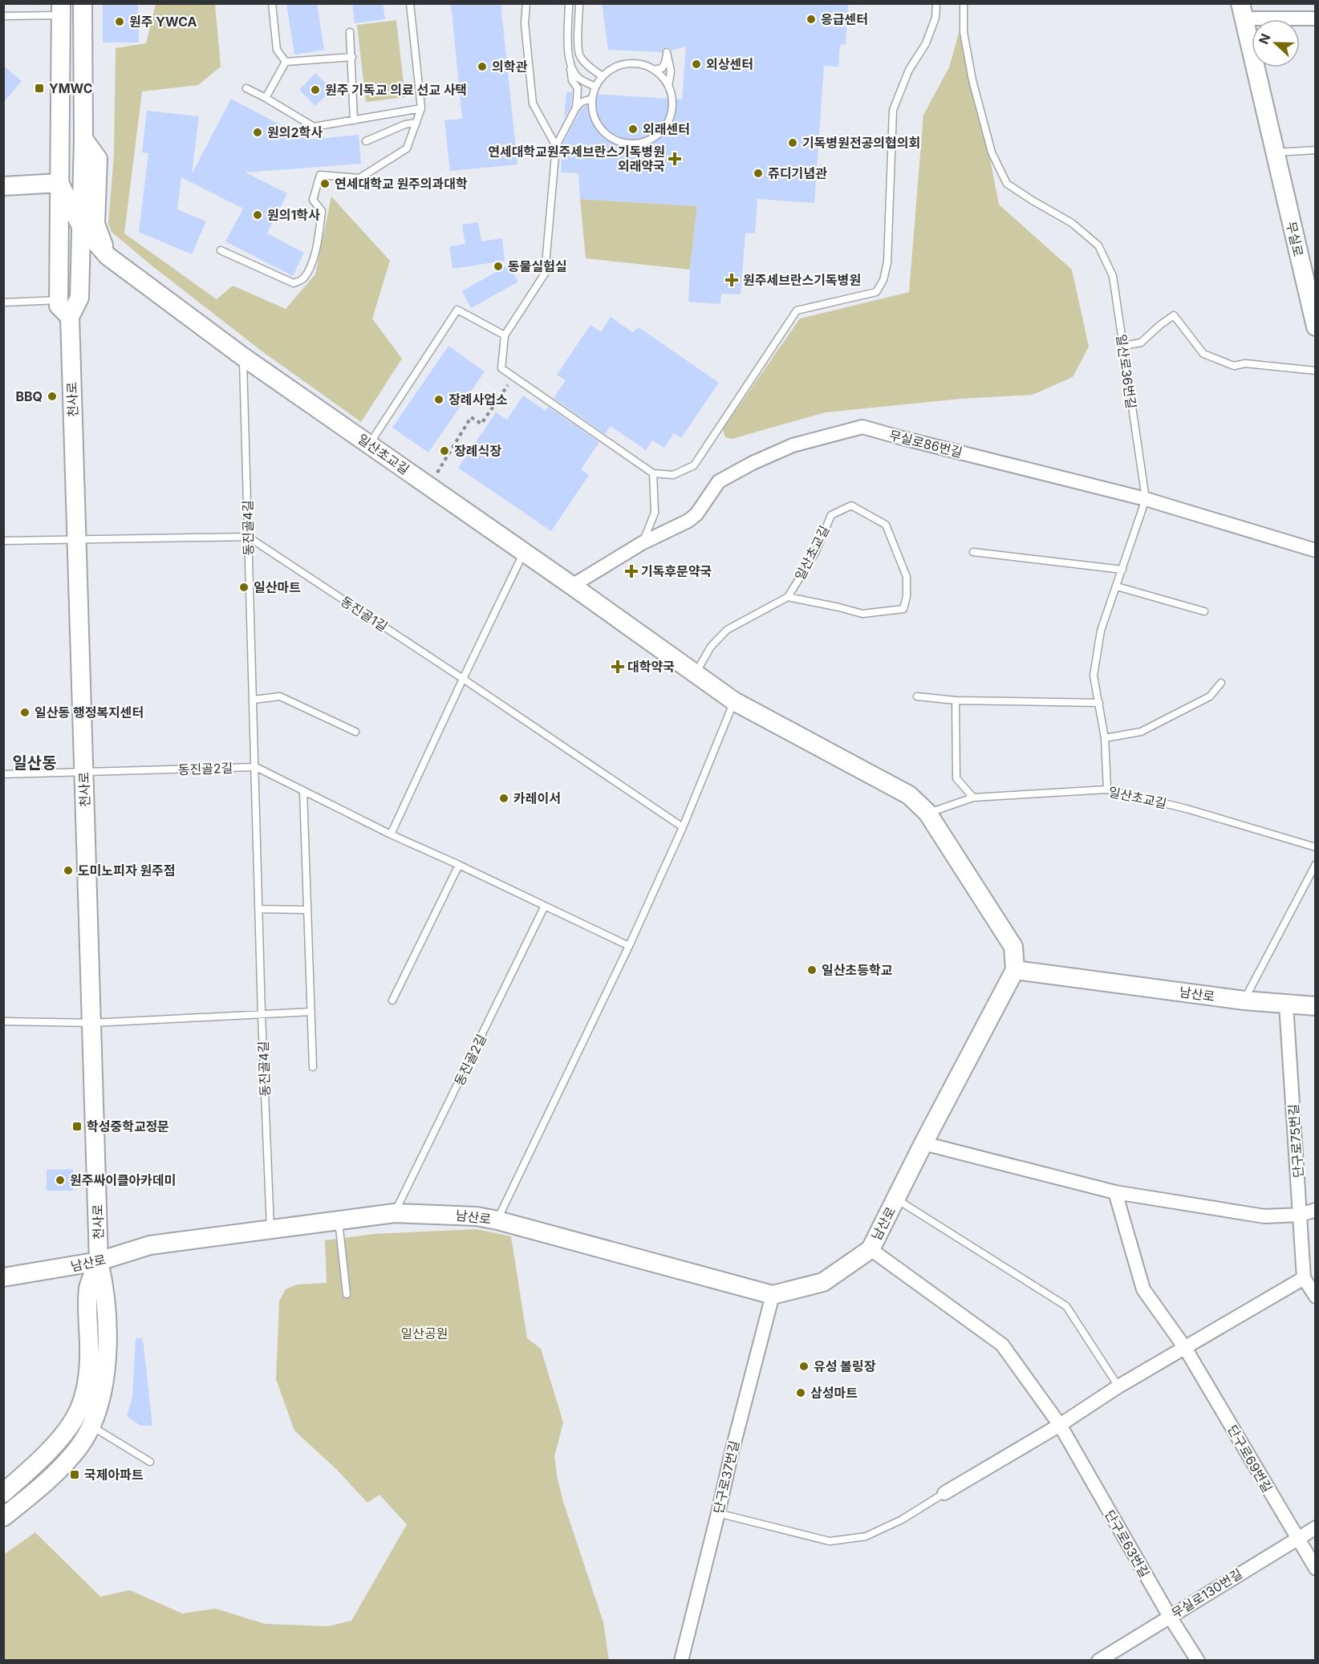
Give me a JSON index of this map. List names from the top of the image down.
{
  "streets": {
    "street": [
      "무실로",
      "천사로",
      "무실로86번길",
      "일산초교길",
      "남산로",
      "단구로75번길",
      "단구로69번길",
      "단구로37번길",
      "단구로63번길",
      "무실로130번길"
    ],
    "lane": [
      "일산로36번길",
      "동진골4길",
      "동진골1길",
      "동진골2길"
    ]
  },
  "crossings": [
    ["일산로36번길", "무실로86번길"],
    ["일산로36번길", "일산초교길"],
    ["천사로", "일산초교길"],
    ["천사로", "동진골2길"],
    ["천사로", "남산로"],
    ["무실로86번길", "일산초교길"],
    ["일산초교길", "동진골4길"],
    ["일산초교길", "남산로"],
    ["동진골4길", "동진골1길"],
    ["동진골4길", "동진골2길"],
    ["동진골4길", "남산로"],
    ["동진골2길", "남산로"],
    ["남산로", "단구로75번길"],
    ["남산로", "단구로37번길"],
    ["남산로", "단구로63번길"],
    ["단구로69번길", "무실로130번길"],
    ["단구로63번길", "무실로130번길"]
  ],
  "districts": ["일산동"],
  "parks": ["일산공원"],
  "places": {
    "other": [
      "응급센터",
      "원주 YWCA",
      "외상센터",
      "의학관",
      "원주 기독교 의료 선교 사택",
      "외래센터",
      "원의2학사",
      "기독병원전공의협의회",
      "쥬디기념관",
      "연세대학교 원주의과대학",
      "원의1학사",
      "동물실험실",
      "BBQ",
      "장례사업소",
      "장례식장",
      "일산마트",
      "일산동 행정복지센터",
      "카레이서",
      "도미노피자 원주점",
      "일산초등학교",
      "원주싸이클아카데미",
      "유성 볼링장",
      "삼성마트"
    ],
    "transit": ["YMWC", "학성중학교정문", "국제아파트"],
    "health": [
      "연세대학교원주세브란스기독병원 외래약국",
      "원주세브란스기독병원",
      "기독후문약국",
      "대학약국"
    ]
  },
  "north": "left"
}
